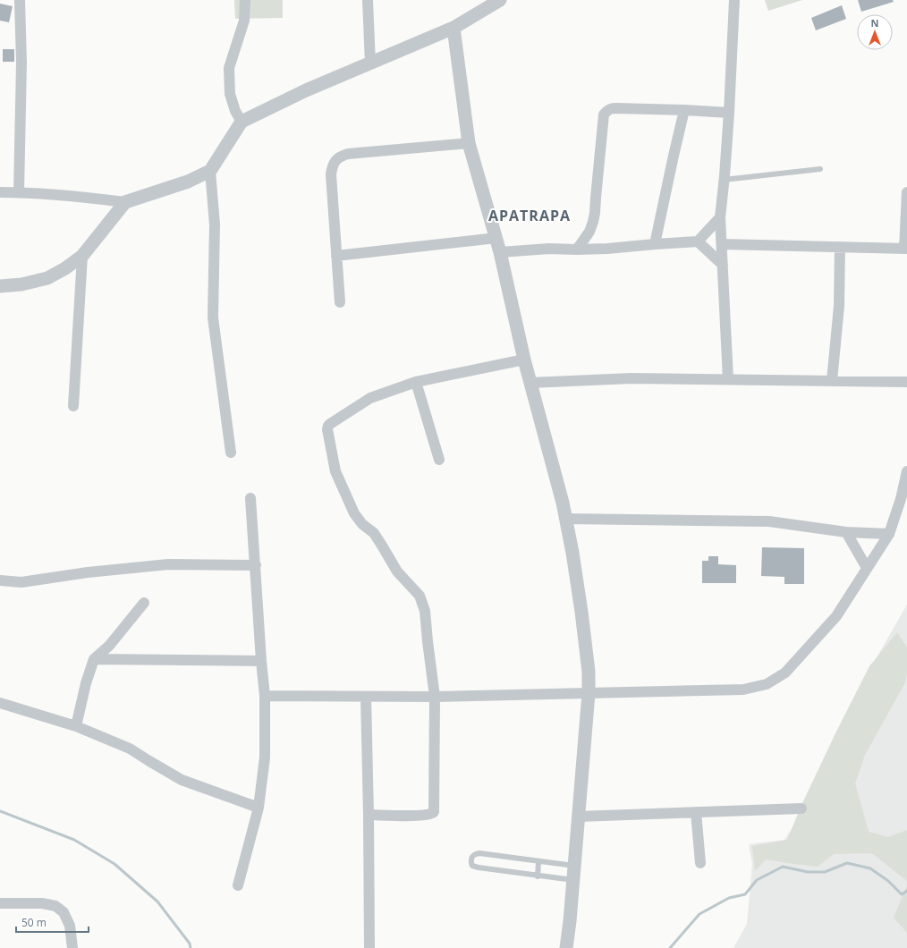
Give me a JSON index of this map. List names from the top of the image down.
{
  "districts": ["APATRAPA"],
  "scale_bar": "50 m",
  "north": "top"
}
